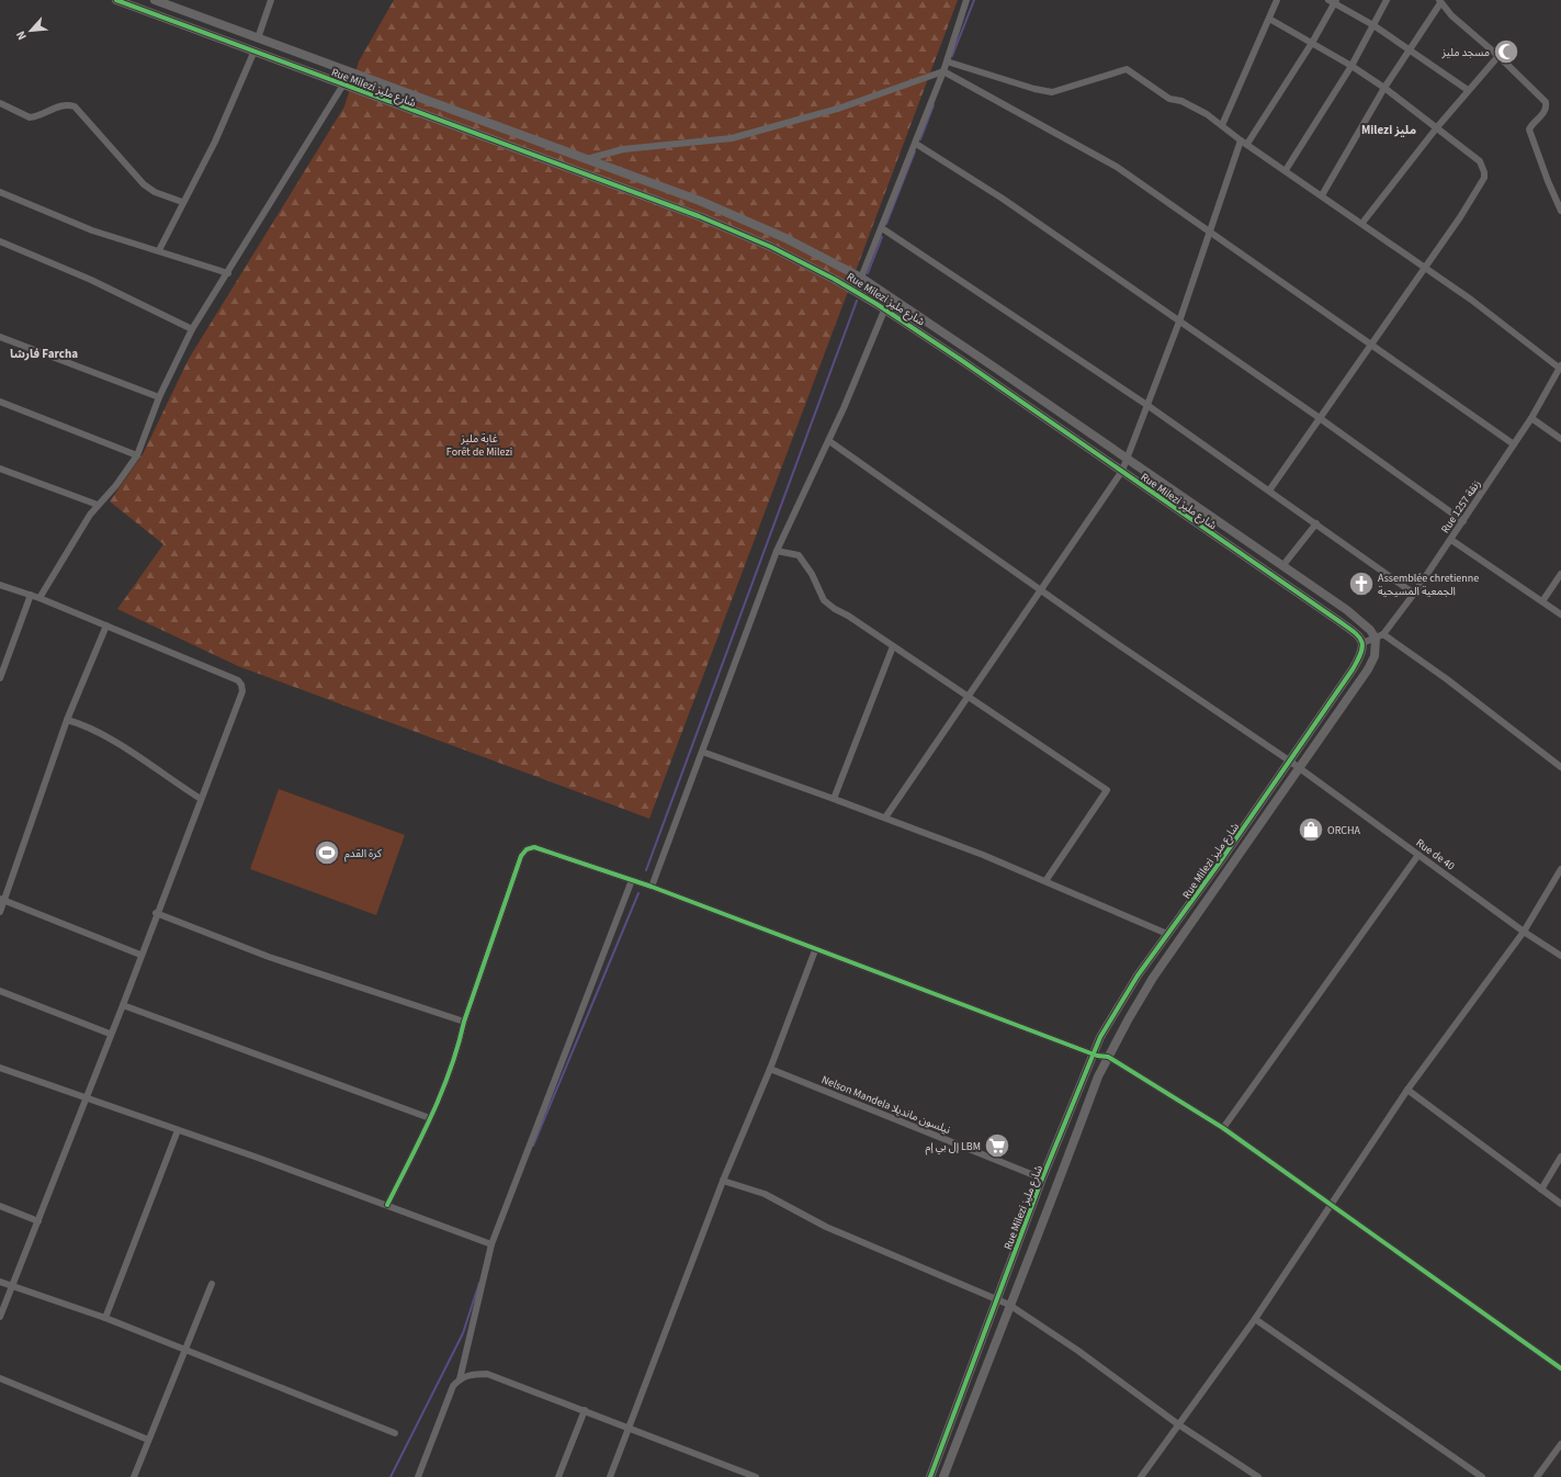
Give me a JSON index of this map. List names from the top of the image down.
{
  "streets": {
    "street": [
      "Rue Milezi شارع مليز",
      "Rue 1257 زنقة",
      "Rue de 40",
      "Nelson Mandela نيلسون مانديلا"
    ]
  },
  "crossings": [
    ["Rue Milezi شارع مليز", "Rue 1257 زنقة"],
    ["Rue Milezi شارع مليز", "Rue de 40"],
    ["Rue Milezi شارع مليز", "Nelson Mandela نيلسون مانديلا"]
  ],
  "districts": ["Milezi مليز", "فارشا Farcha"],
  "parks": ["غابة مليز Forêt de Milezi"],
  "places": {
    "mosque": ["مسجد مليز"],
    "church": ["Assemblée chretienne الجمعية المسيحية"],
    "shop": ["ORCHA"],
    "sports": ["كرة القدم"],
    "supermarket": ["إل بي إم LBM"]
  },
  "north": "bottom left"
}
